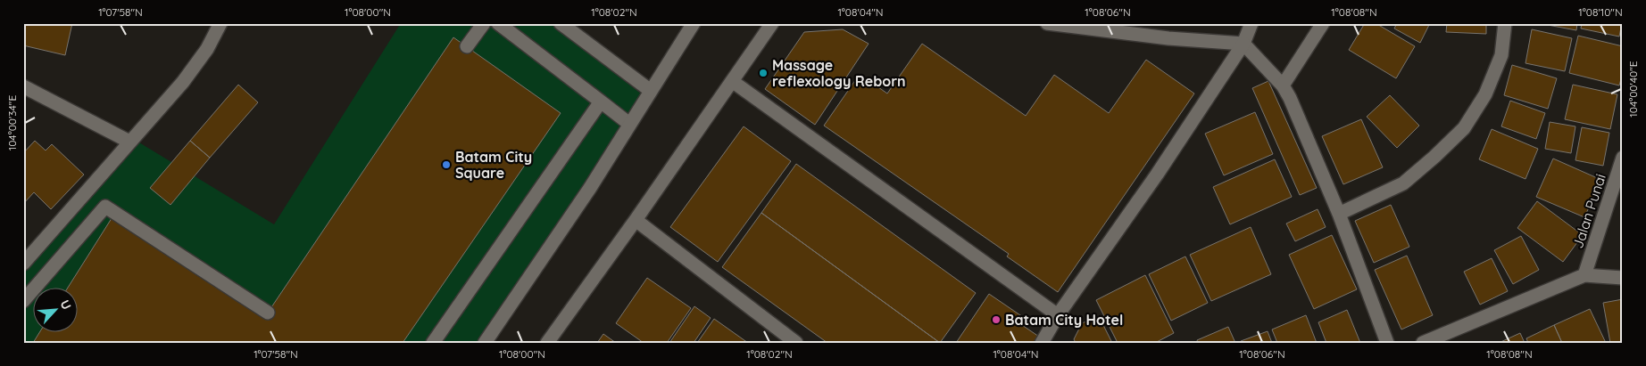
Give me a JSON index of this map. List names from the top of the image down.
{
  "streets": {
    "street": ["Jalan Punai"]
  },
  "places": ["Massage reflexology Reborn", "Batam City Square", "Batam City Hotel"],
  "north": "top right",
  "coordinates": [
    "1°07'58\"N",
    "1°08'00\"N",
    "1°08'02\"N",
    "1°08'04\"N",
    "1°08'06\"N",
    "1°08'08\"N",
    "1°08'10\"N",
    "104°00'40\"E",
    "104°00'34\"E"
  ]
}
